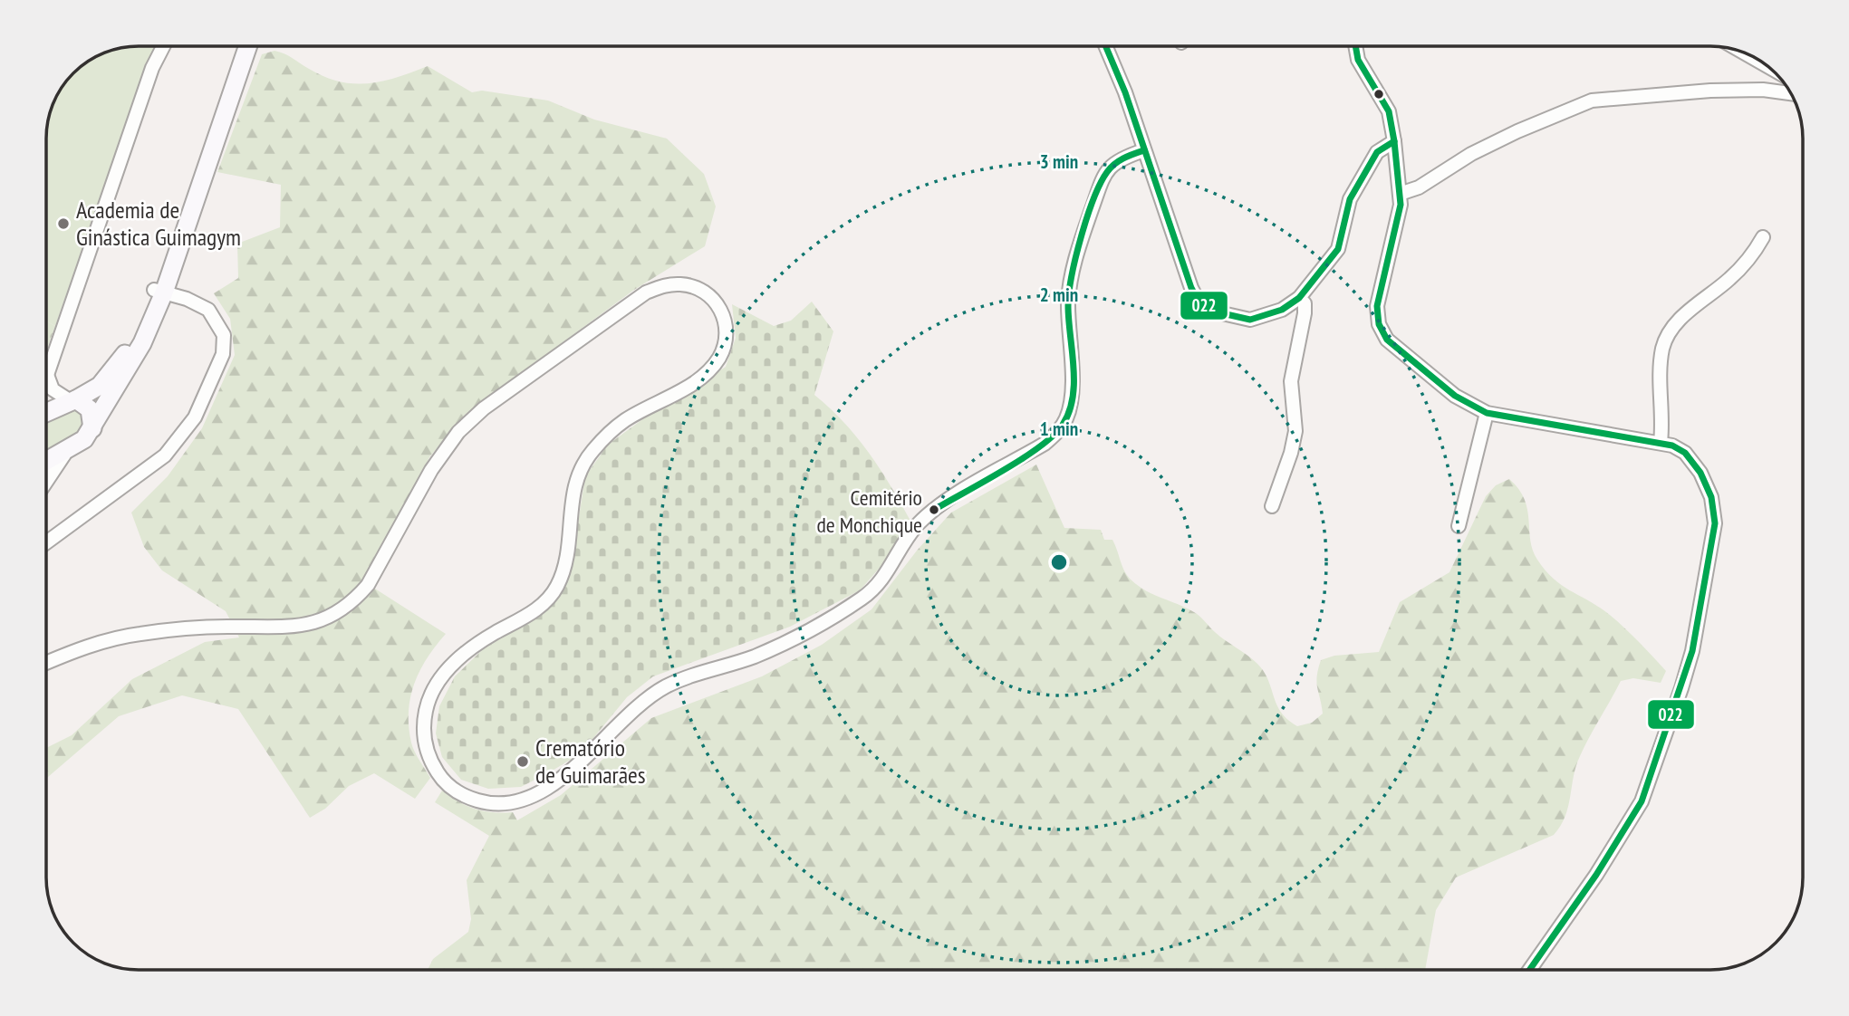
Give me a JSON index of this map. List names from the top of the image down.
{
  "places": ["Academia de Ginástica Guimagym", "Cemitério de Monchique", "Crematório de Guimarães"],
  "lines": ["transit line 022"],
  "rings": ["3 min", "2 min", "1 min"]
}
